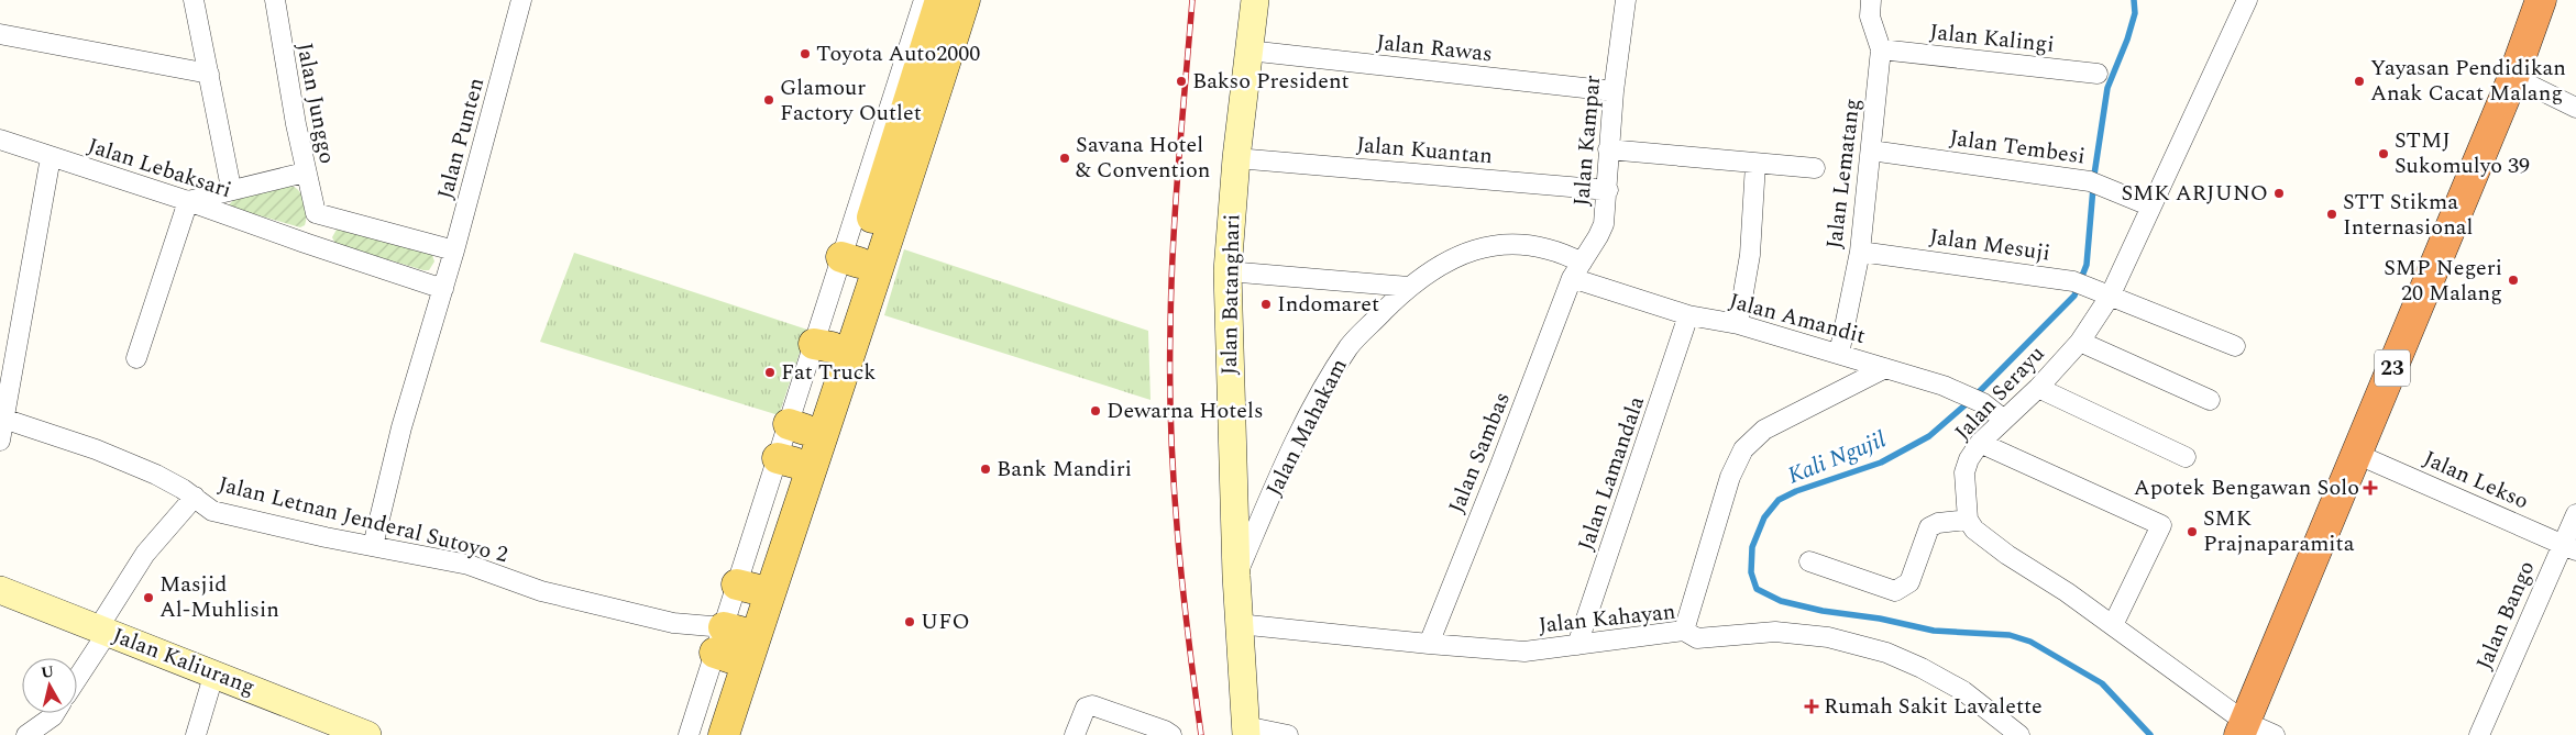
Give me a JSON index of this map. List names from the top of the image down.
{
  "streets": {
    "highway": ["23"],
    "street": [
      "Jalan Kalingi",
      "Jalan Rawas",
      "Jalan Junggo",
      "Jalan Punten",
      "Jalan Kampar",
      "Jalan Tembesi",
      "Jalan Kuantan",
      "Jalan Lebaksari",
      "Jalan Lematang",
      "Jalan Mesuji",
      "Jalan Batanghari",
      "Jalan Amandit",
      "Jalan Serayu",
      "Jalan Mahakam",
      "Jalan Sambas",
      "Jalan Lamandala",
      "Jalan Lekso",
      "Jalan Letnan Jenderal Sutoyo 2",
      "Jalan Bango",
      "Jalan Kahayan",
      "Jalan Kaliurang"
    ]
  },
  "crossings": [
    ["Jalan Kalingi", "Jalan Lematang"],
    ["Jalan Rawas", "Jalan Kampar"],
    ["Jalan Rawas", "Jalan Batanghari"],
    ["Jalan Punten", "Jalan Lebaksari"],
    ["Jalan Punten", "Jalan Letnan Jenderal Sutoyo 2"],
    ["Jalan Kampar", "Jalan Kuantan"],
    ["Jalan Kampar", "Jalan Amandit"],
    ["Jalan Kampar", "Jalan Mahakam"],
    ["Jalan Kampar", "Jalan Sambas"],
    ["Jalan Tembesi", "Jalan Lematang"],
    ["Jalan Tembesi", "Jalan Serayu"],
    ["Jalan Kuantan", "Jalan Batanghari"],
    ["Jalan Lematang", "Jalan Mesuji"],
    ["Jalan Lematang", "Jalan Amandit"],
    ["Jalan Mesuji", "Jalan Serayu"],
    ["Jalan Batanghari", "Jalan Mahakam"],
    ["Jalan Batanghari", "Jalan Kahayan"],
    ["Jalan Amandit", "Jalan Serayu"],
    ["Jalan Amandit", "Jalan Mahakam"],
    ["Jalan Amandit", "Jalan Sambas"],
    ["Jalan Amandit", "Jalan Lamandala"],
    ["23", "Jalan Lekso"],
    ["Jalan Mahakam", "Jalan Sambas"],
    ["Jalan Sambas", "Jalan Kahayan"],
    ["Jalan Lamandala", "Jalan Kahayan"],
    ["Jalan Lekso", "Jalan Bango"]
  ],
  "water": ["Kali Ngujil"],
  "places": {
    "other": [
      "Toyota Auto2000",
      "Bakso President",
      "Yayasan Pendidikan Anak Cacat Malang",
      "Glamour Factory Outlet",
      "STMJ Sukomulyo 39",
      "Savana Hotel & Convention",
      "SMK ARJUNO",
      "STT Stikma Internasional",
      "SMP Negeri 20 Malang",
      "Indomaret",
      "Fat Truck",
      "Dewarna Hotels",
      "Bank Mandiri",
      "SMK Prajnaparamita",
      "Masjid Al-Muhlisin",
      "UFO"
    ],
    "health": ["Apotek Bengawan Solo", "Rumah Sakit Lavalette"]
  },
  "north": "top"
}
